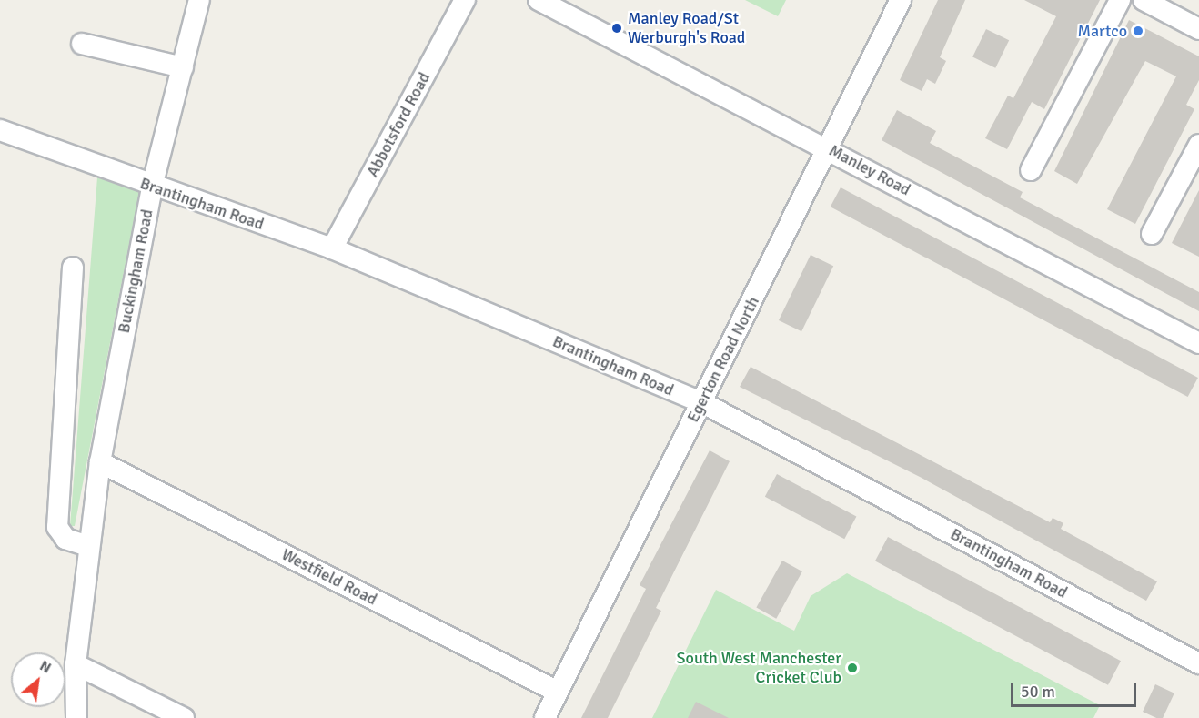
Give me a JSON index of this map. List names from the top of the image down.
{
  "streets": {
    "street": [
      "Abbotsford Road",
      "Manley Road",
      "Brantingham Road",
      "Buckingham Road",
      "Egerton Road North",
      "Westfield Road"
    ]
  },
  "crossings": [
    ["Abbotsford Road", "Brantingham Road"],
    ["Manley Road", "Egerton Road North"],
    ["Brantingham Road", "Buckingham Road"],
    ["Brantingham Road", "Egerton Road North"],
    ["Buckingham Road", "Westfield Road"],
    ["Egerton Road North", "Westfield Road"]
  ],
  "places": ["Manley Road/St Werburgh's Road", "Martco", "South West Manchester Cricket Club"],
  "scale_bar": "50 m",
  "north": "top right"
}
